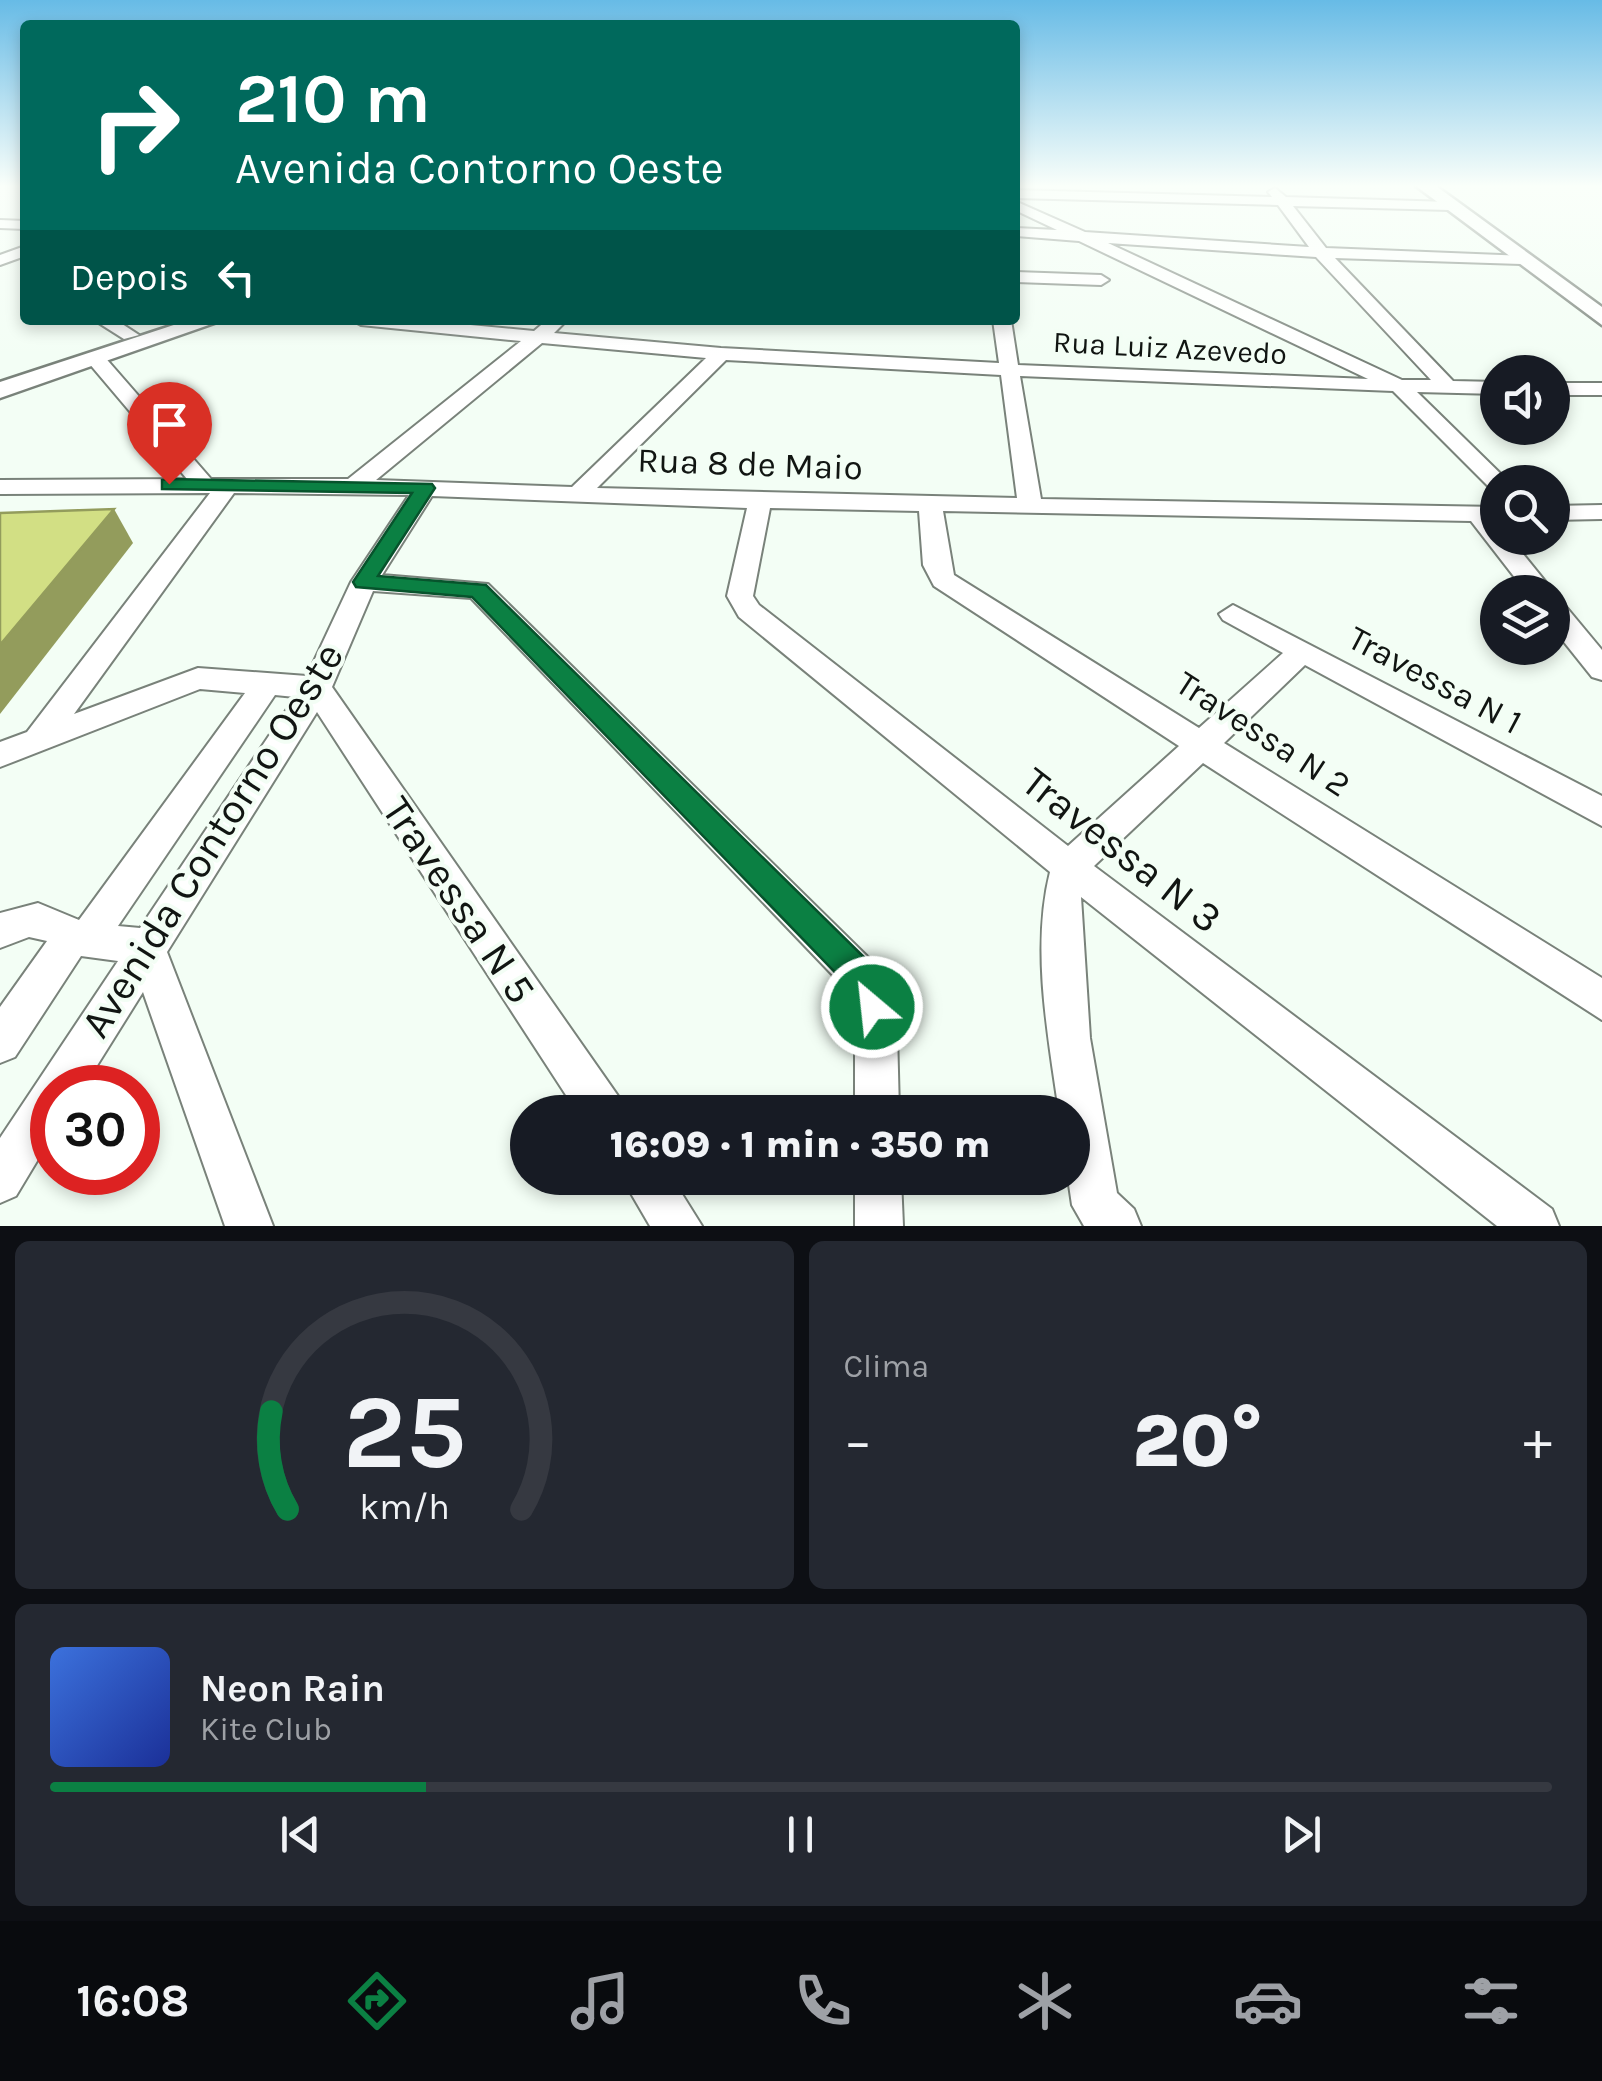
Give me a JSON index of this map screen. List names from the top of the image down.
{
  "streets": {
    "street": [
      "Rua Luiz Azevedo",
      "Rua 8 de Maio",
      "Travessa N 1",
      "Travessa N 2",
      "Avenida Contorno Oeste",
      "Travessa N 3",
      "Travessa N 5"
    ]
  },
  "crossings": [
    ["Rua 8 de Maio", "Travessa N 2"],
    ["Rua 8 de Maio", "Avenida Contorno Oeste"],
    ["Rua 8 de Maio", "Travessa N 3"],
    ["Avenida Contorno Oeste", "Travessa N 5"]
  ],
  "page": {
    "turn": ["210 m", "Avenida Contorno Oeste"],
    "then": "Depois",
    "limit": "30",
    "trip": "16:09 · 1 min · 350 m",
    "tile": "Clima",
    "heat": ["−", "20°", "+"],
    "song": ["Neon Rain", "Kite Club"],
    "tabs": "16:08",
    "gauge": ["25", "km/h"]
  }
}
